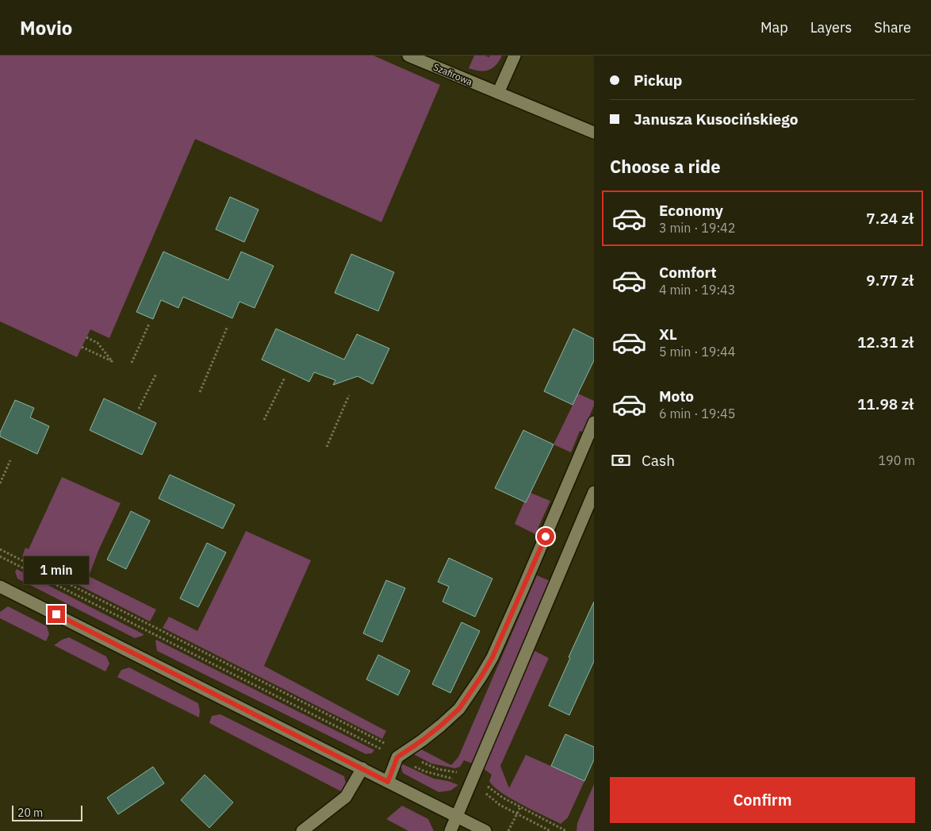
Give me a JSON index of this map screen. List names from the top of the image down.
{
  "streets": {
    "street": ["Szafirowa"]
  },
  "scale_bar": "20 m",
  "page": {
    "header": "Movio",
    "nav": ["Map", "Layers", "Share"],
    "banner": ["Pickup", "Janusza Kusocińskiego"],
    "heading": "Choose a ride",
    "list": [
      {
        "name": "Economy",
        "note": "3 min · 19:42",
        "value": "7.24 zł"
      },
      {
        "name": "Comfort",
        "note": "4 min · 19:43",
        "value": "9.77 zł"
      },
      {
        "name": "XL",
        "note": "5 min · 19:44",
        "value": "12.31 zł"
      },
      {
        "name": "Moto",
        "note": "6 min · 19:45",
        "value": "11.98 zł"
      }
    ],
    "pay": ["Cash", "190 m"],
    "bubble": "1 min",
    "buttons": "Confirm",
    "scale": "20 m"
  }
}
